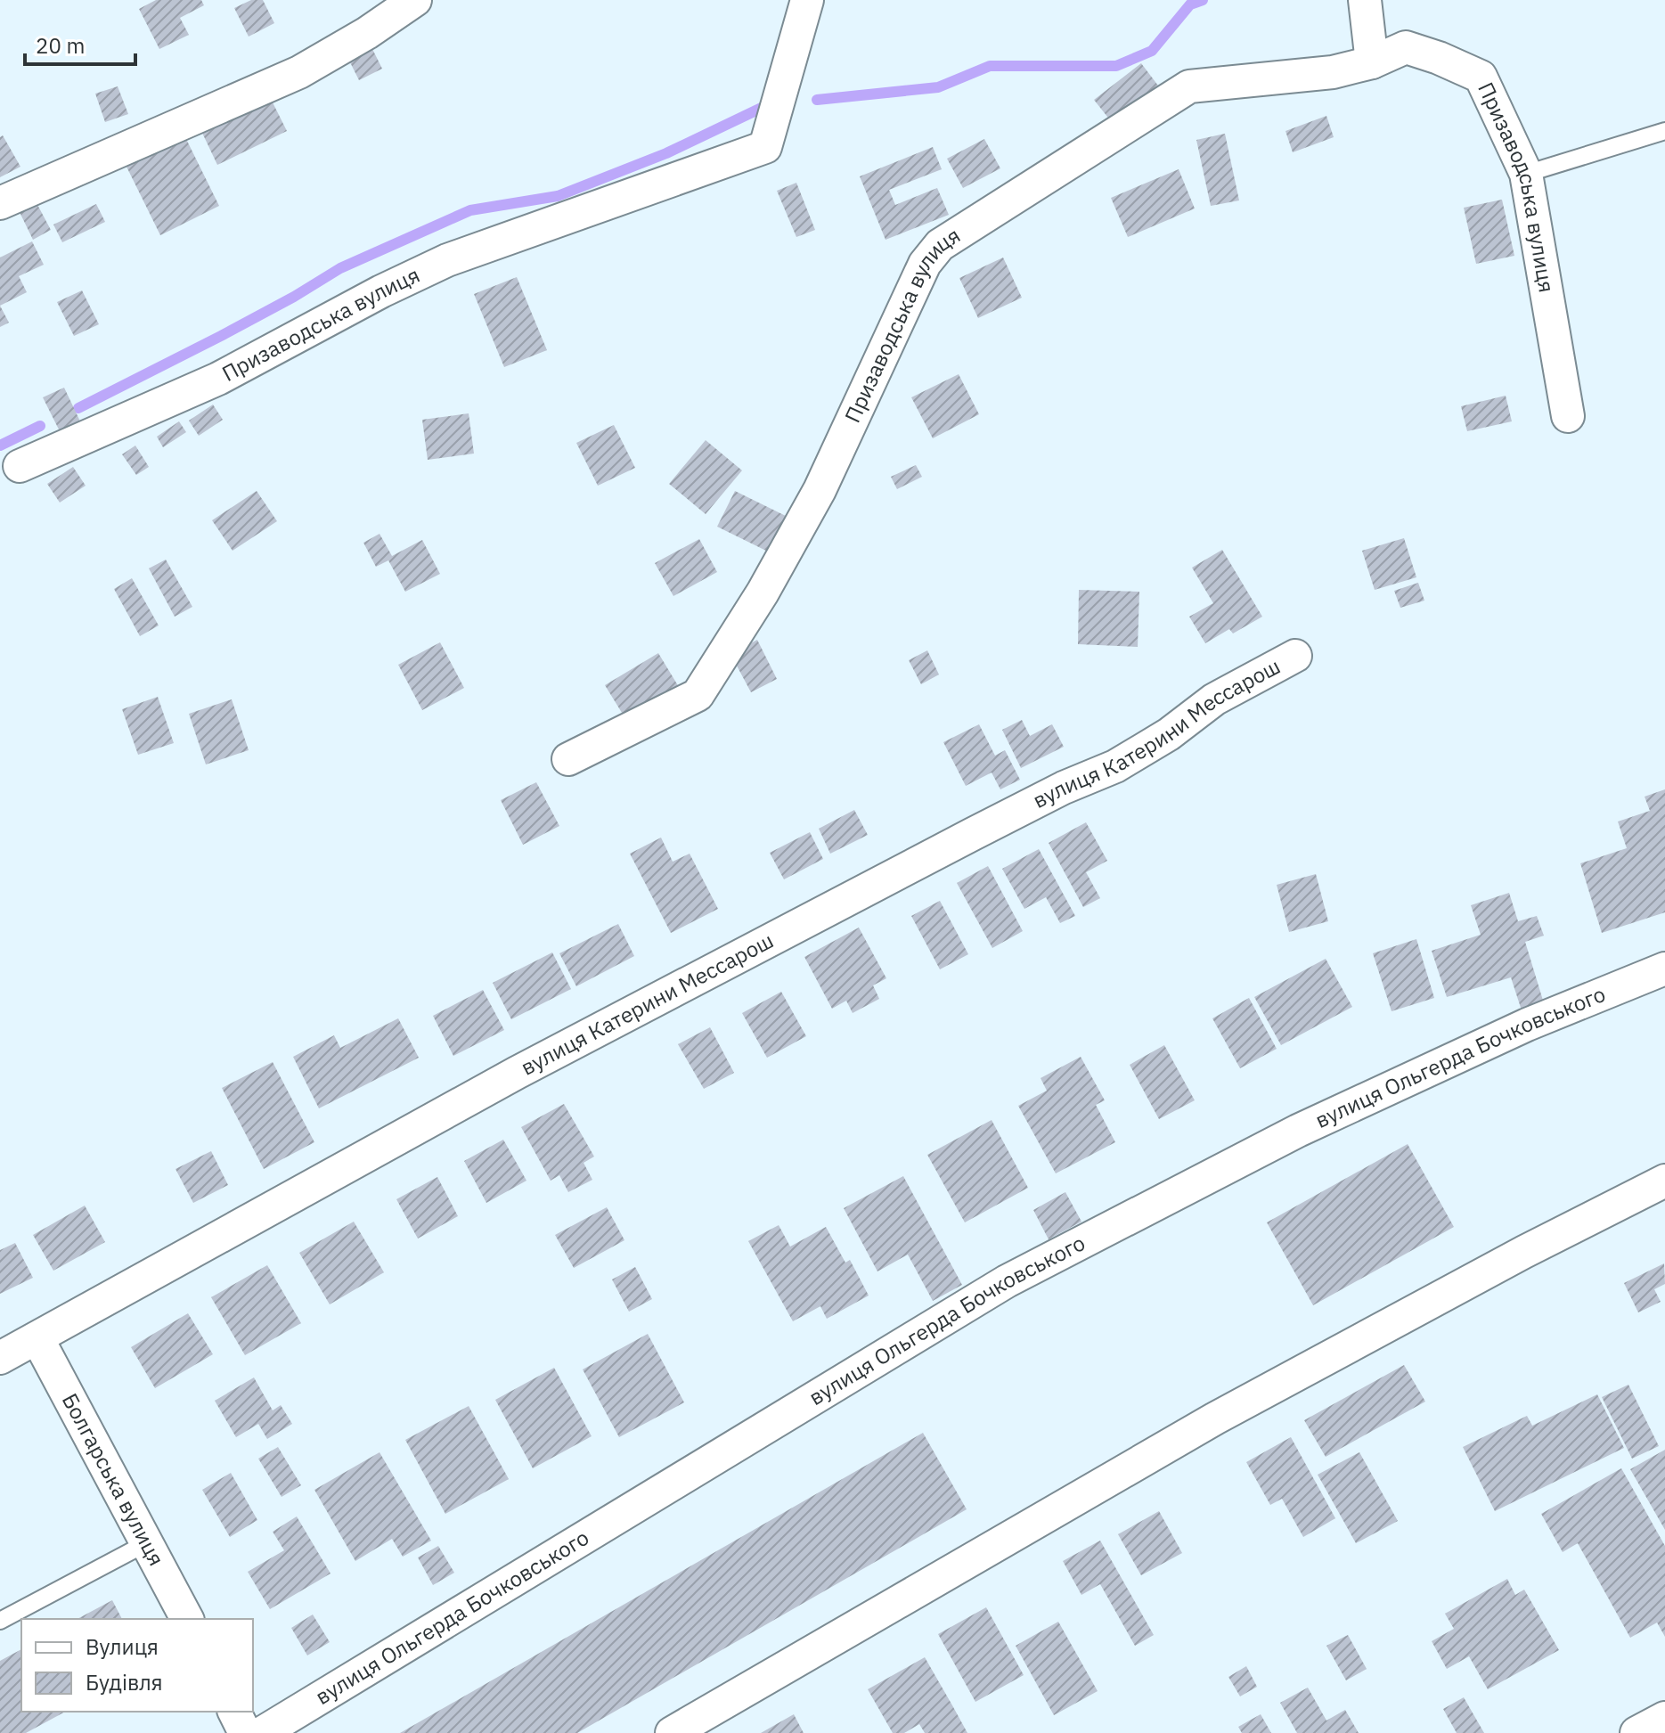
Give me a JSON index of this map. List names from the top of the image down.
{
  "streets": {
    "street": [
      "Призаводська вулиця",
      "вулиця Катерини Мессарош",
      "вулиця Ольгерда Бочковського",
      "Болгарська вулиця"
    ]
  },
  "crossings": [
    ["вулиця Катерини Мессарош", "Болгарська вулиця"]
  ],
  "legend": ["Вулиця", "Будівля"],
  "scale_bar": "20 m"
}
